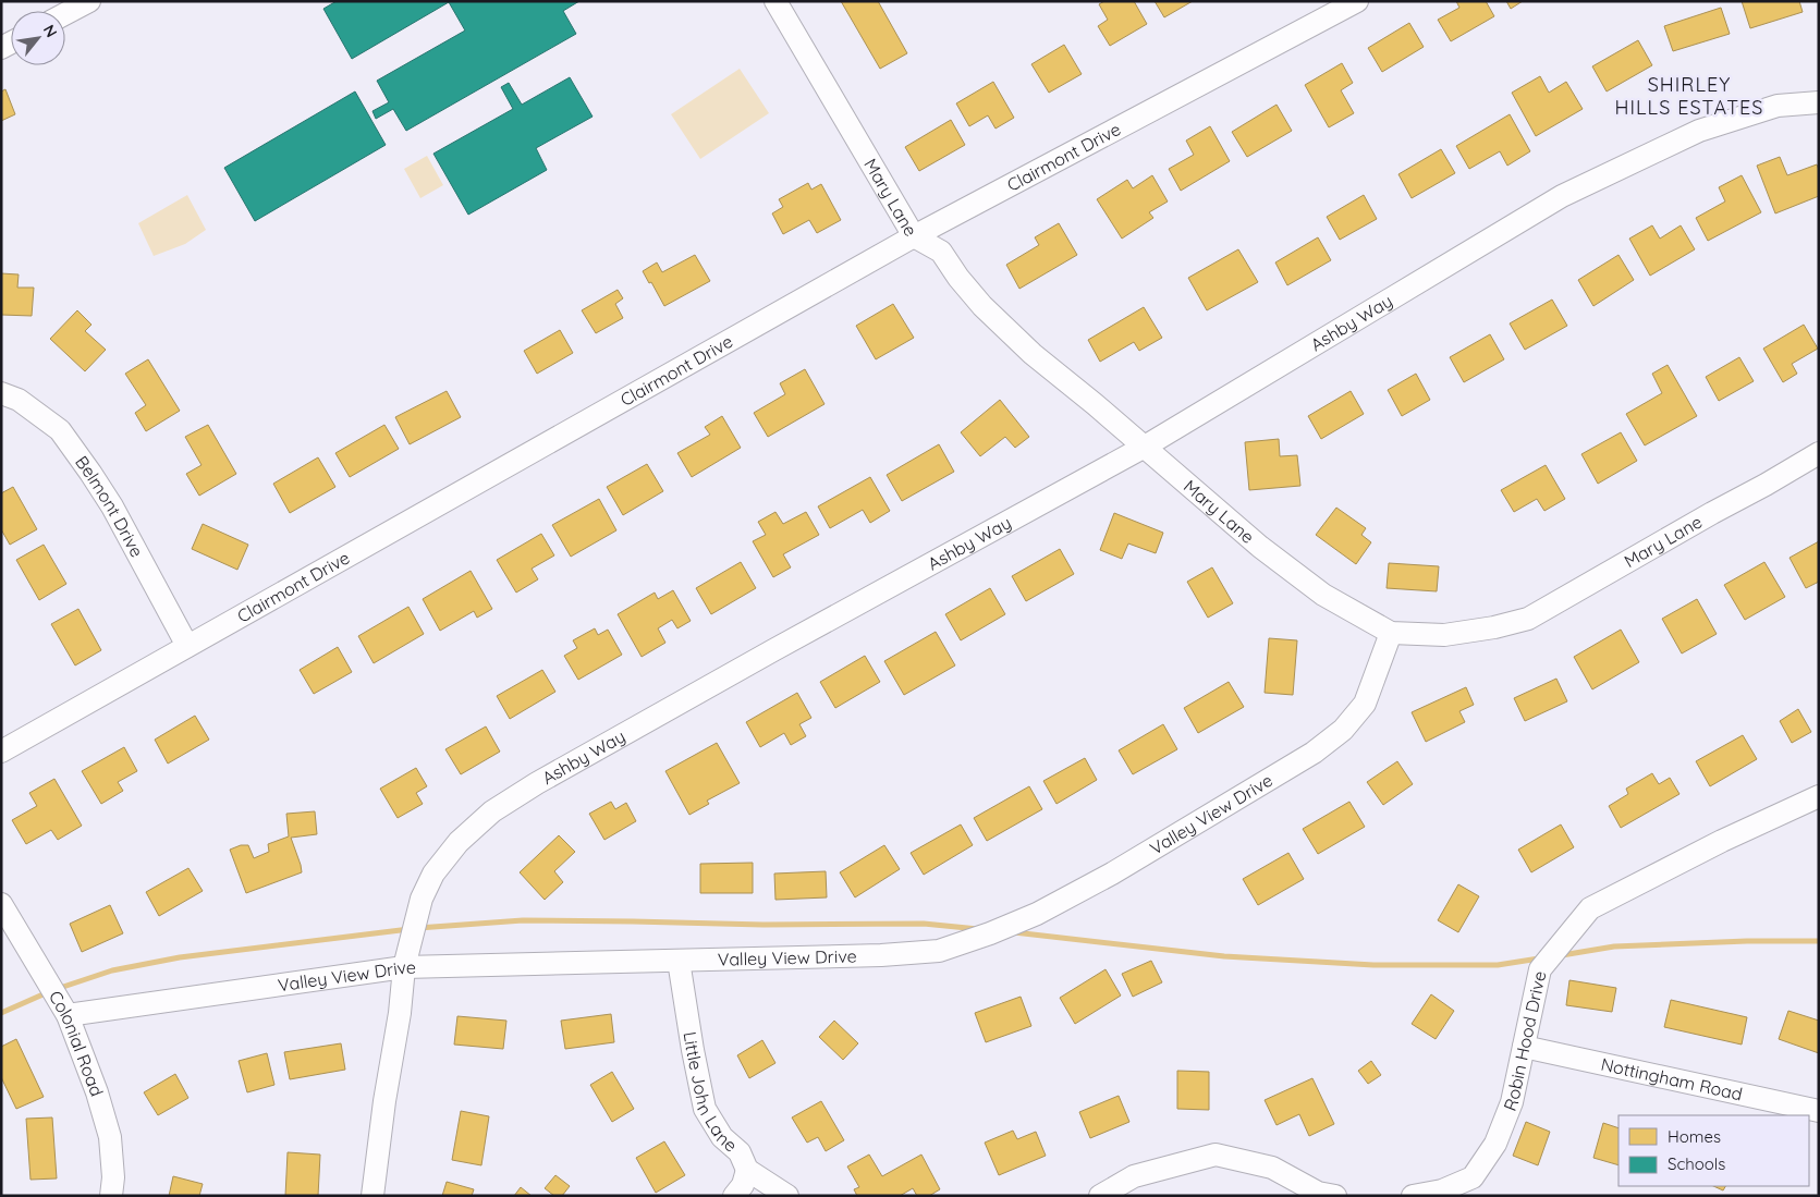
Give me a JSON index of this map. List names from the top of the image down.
{
  "streets": {
    "street": [
      "Clairmont Drive",
      "Mary Lane",
      "Ashby Way",
      "Belmont Drive",
      "Valley View Drive",
      "Robin Hood Drive",
      "Colonial Road",
      "Nottingham Road",
      "Little John Lane"
    ]
  },
  "crossings": [
    ["Clairmont Drive", "Mary Lane"],
    ["Clairmont Drive", "Belmont Drive"],
    ["Mary Lane", "Ashby Way"],
    ["Mary Lane", "Valley View Drive"],
    ["Ashby Way", "Valley View Drive"],
    ["Valley View Drive", "Colonial Road"],
    ["Valley View Drive", "Little John Lane"],
    ["Robin Hood Drive", "Nottingham Road"]
  ],
  "districts": ["SHIRLEY HILLS ESTATES"],
  "legend": ["Homes", "Schools"],
  "north": "top right"
}
